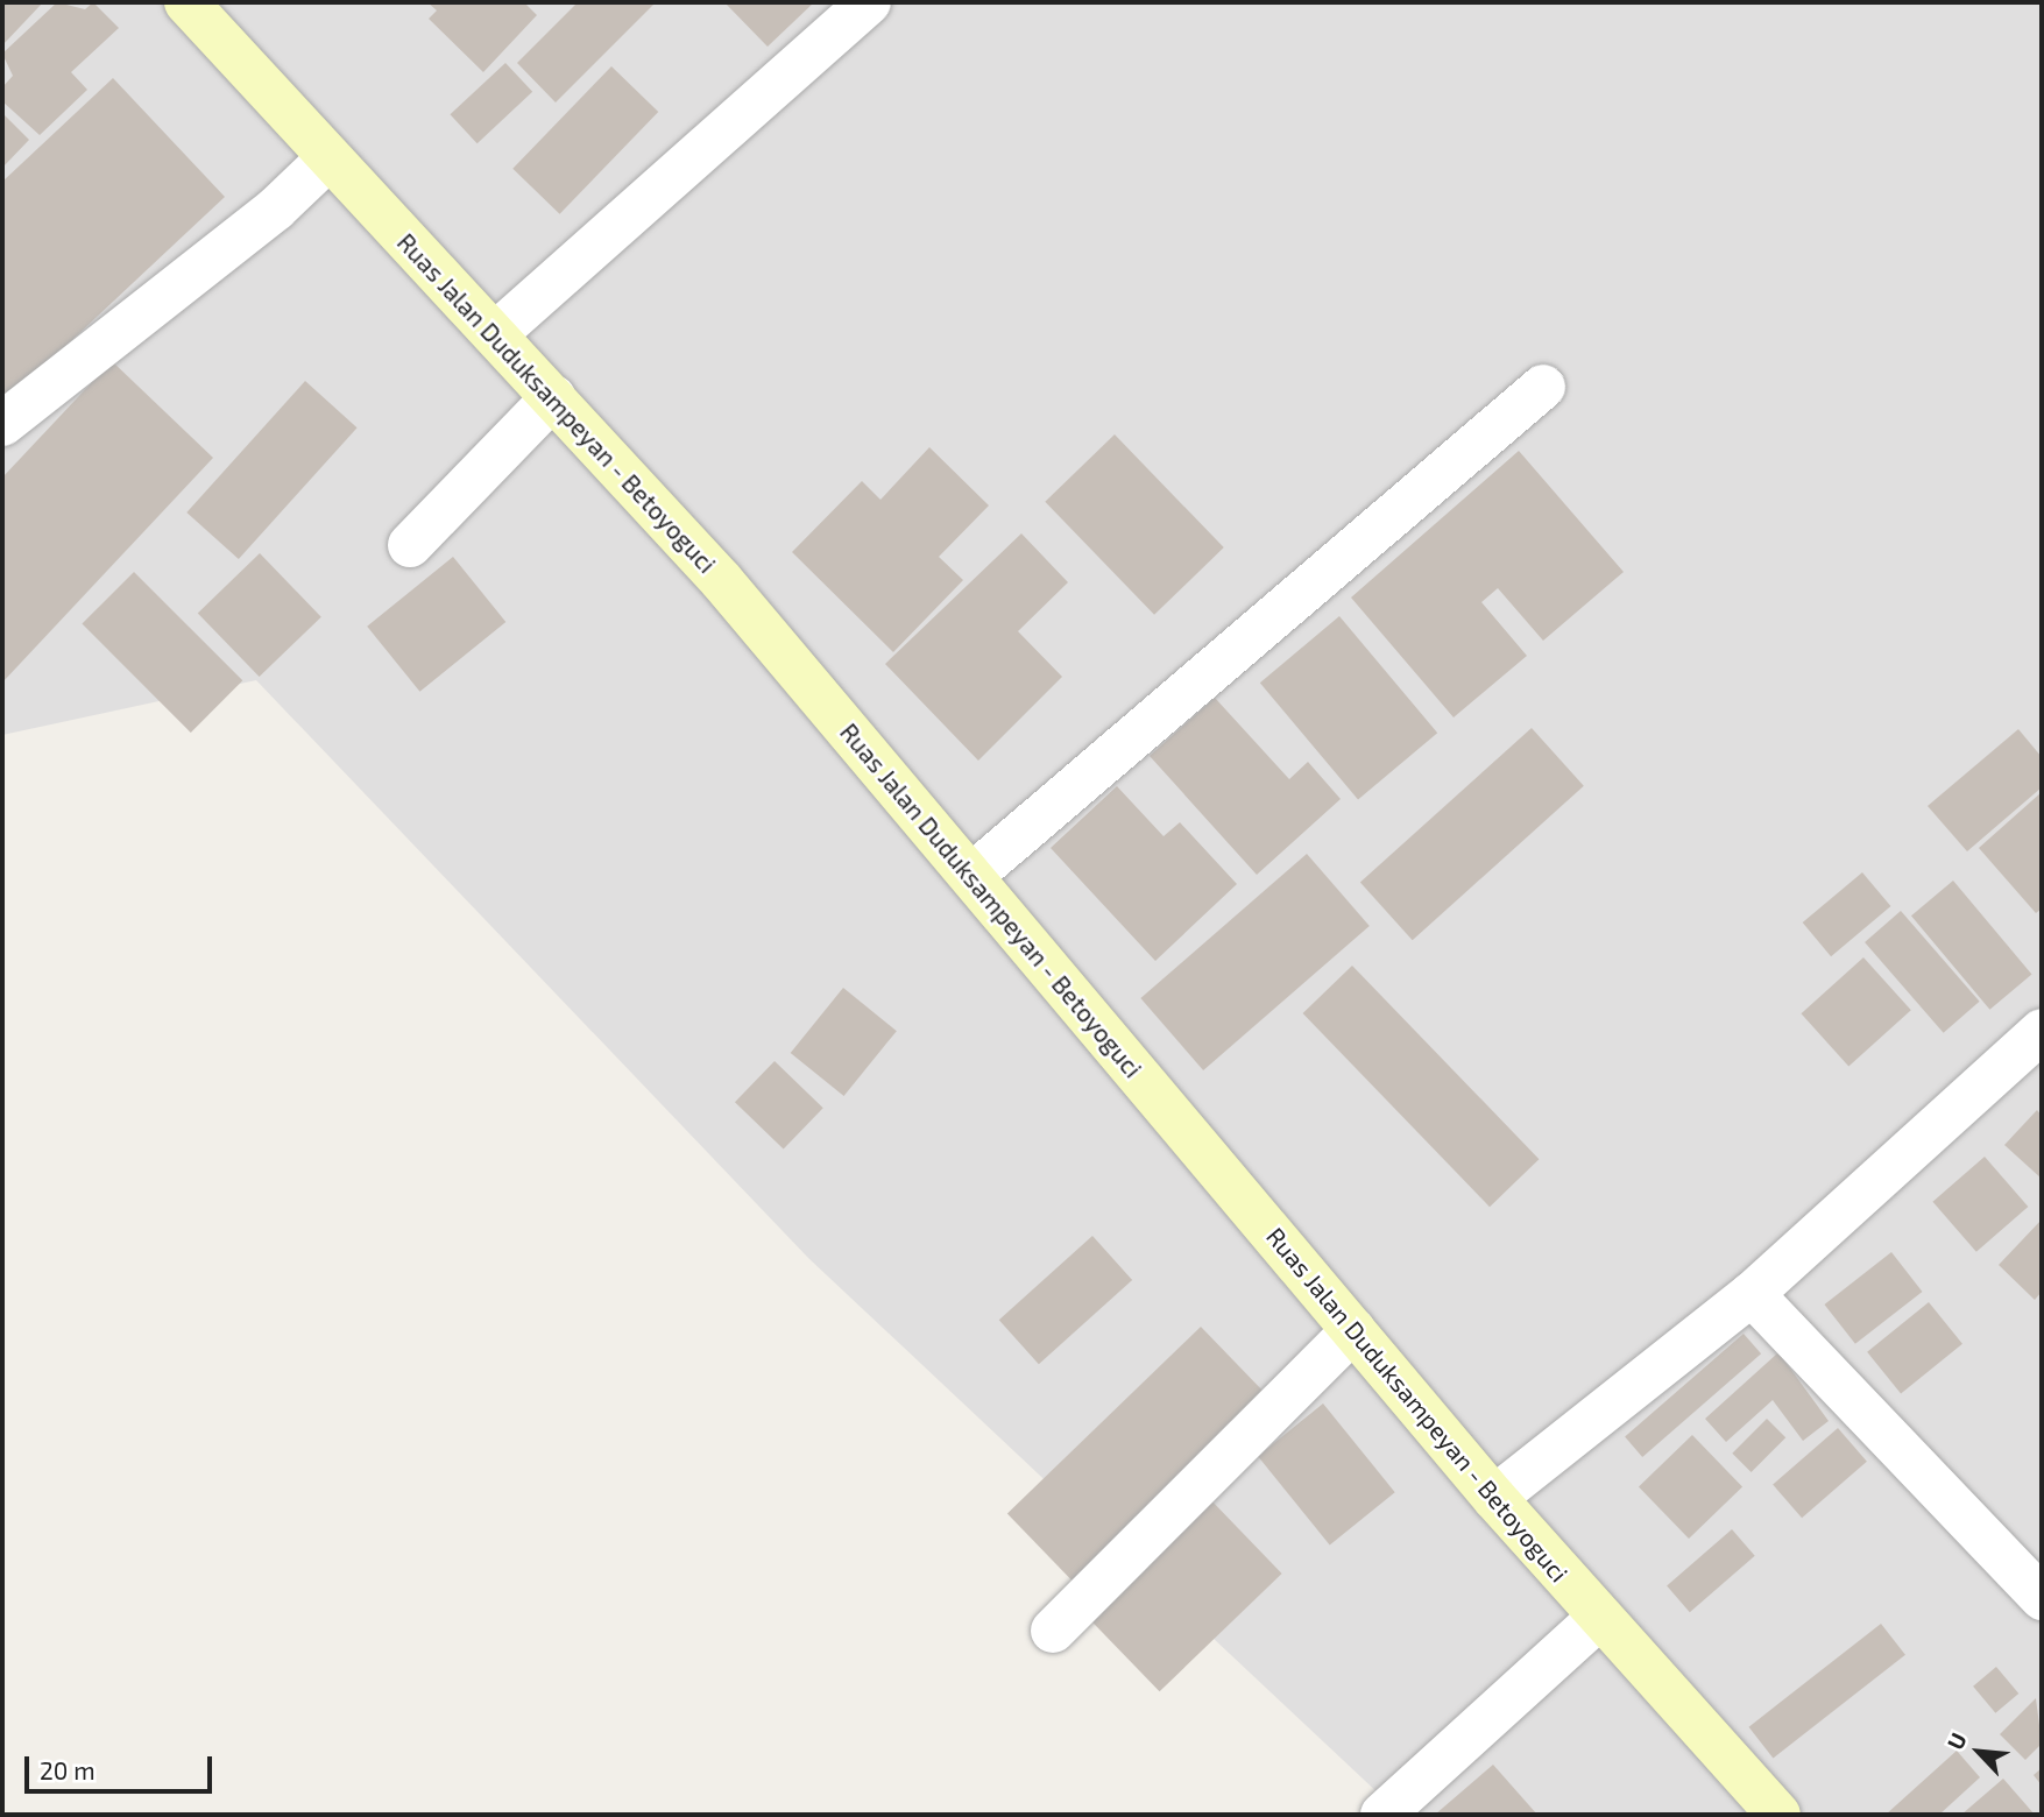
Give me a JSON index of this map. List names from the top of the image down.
{
  "streets": {
    "main road": ["Ruas Jalan Duduksampeyan - Betoyoguci"]
  },
  "scale_bar": "20 m",
  "north": "top left"
}
